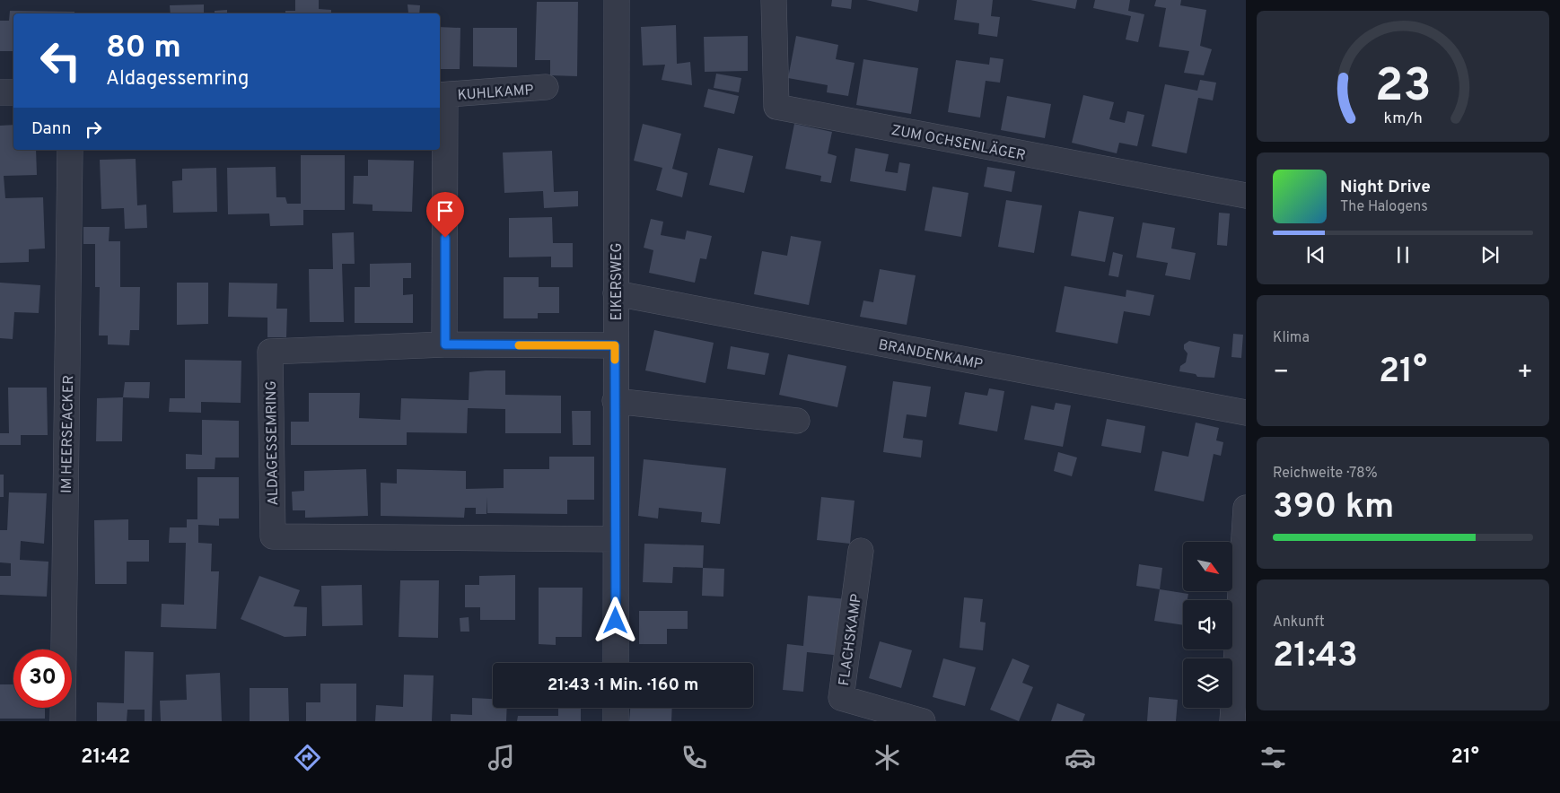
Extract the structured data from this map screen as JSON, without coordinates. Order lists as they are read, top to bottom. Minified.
{"streets":{"street":["KUHLKAMP","ZUM OCHSENLÄGER","EIKERSWEG","BRANDENKAMP","IM HEERSEACKER","ALDAGESSEMRING","FLACHSKAMP"]},"crossings":[["KUHLKAMP","ALDAGESSEMRING"],["EIKERSWEG","BRANDENKAMP"],["EIKERSWEG","ALDAGESSEMRING"]],"north":"bottom right","page":{"turn":["80 m","Aldagessemring"],"then":"Dann","song":["Night Drive","The Halogens"],"tile":["Klima",["Reichweite · 78%","390 km"],["Ankunft","21:43"]],"heat":["−","21°","+"],"limit":"30","trip":"21:43 · 1 Min. · 160 m","tabs":["21:42","21°"],"gauge":["23","km/h"]}}
